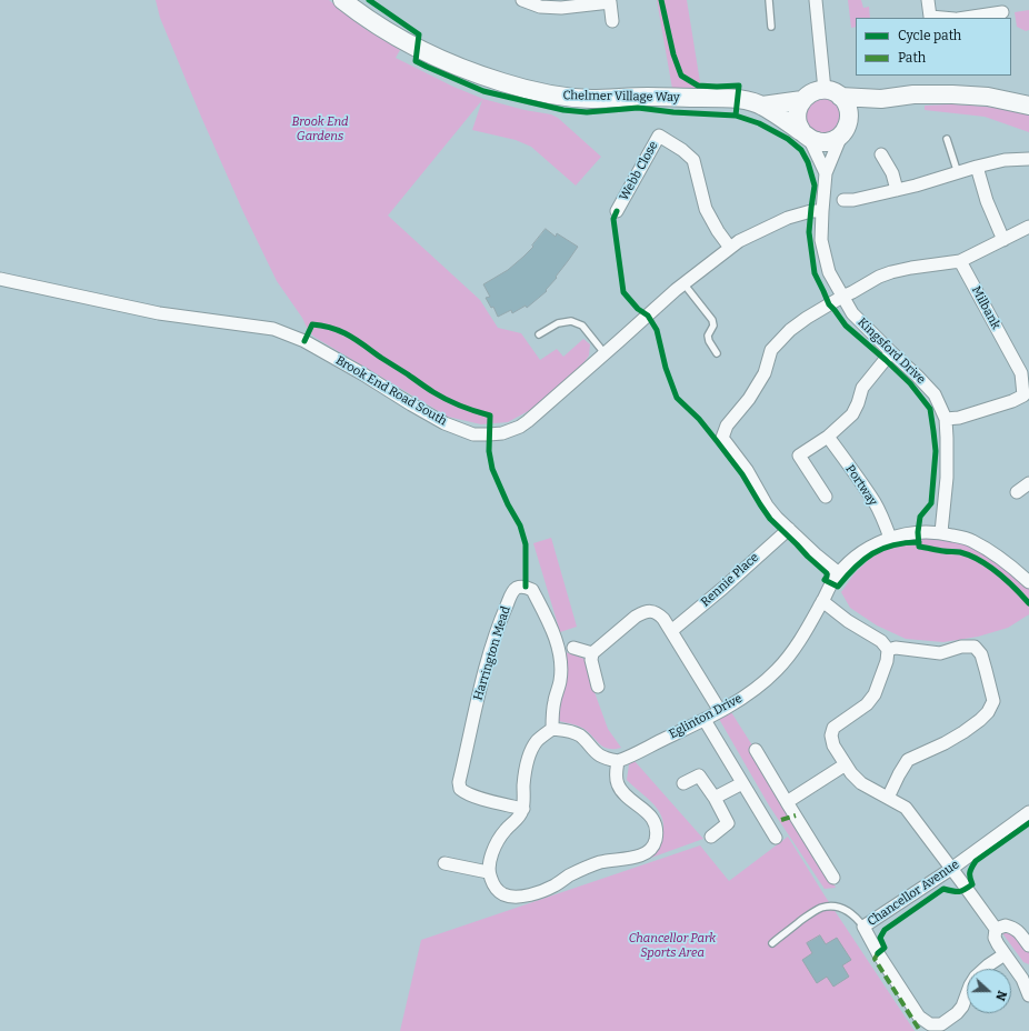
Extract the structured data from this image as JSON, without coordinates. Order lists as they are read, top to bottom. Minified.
{"streets":{"street":["Chelmer Village Way","Webb Close","Milbank","Kingsford Drive","Brook End Road South","Portway","Rennie Place","Harrington Mead","Eglinton Drive","Chancellor Avenue"]},"crossings":[["Chelmer Village Way","Kingsford Drive"],["Webb Close","Brook End Road South"],["Milbank","Kingsford Drive"],["Kingsford Drive","Brook End Road South"],["Kingsford Drive","Eglinton Drive"],["Portway","Eglinton Drive"]],"parks":["Brook End Gardens","Chancellor Park Sports Area"],"legend":["Cycle path","Path"],"north":"right"}
